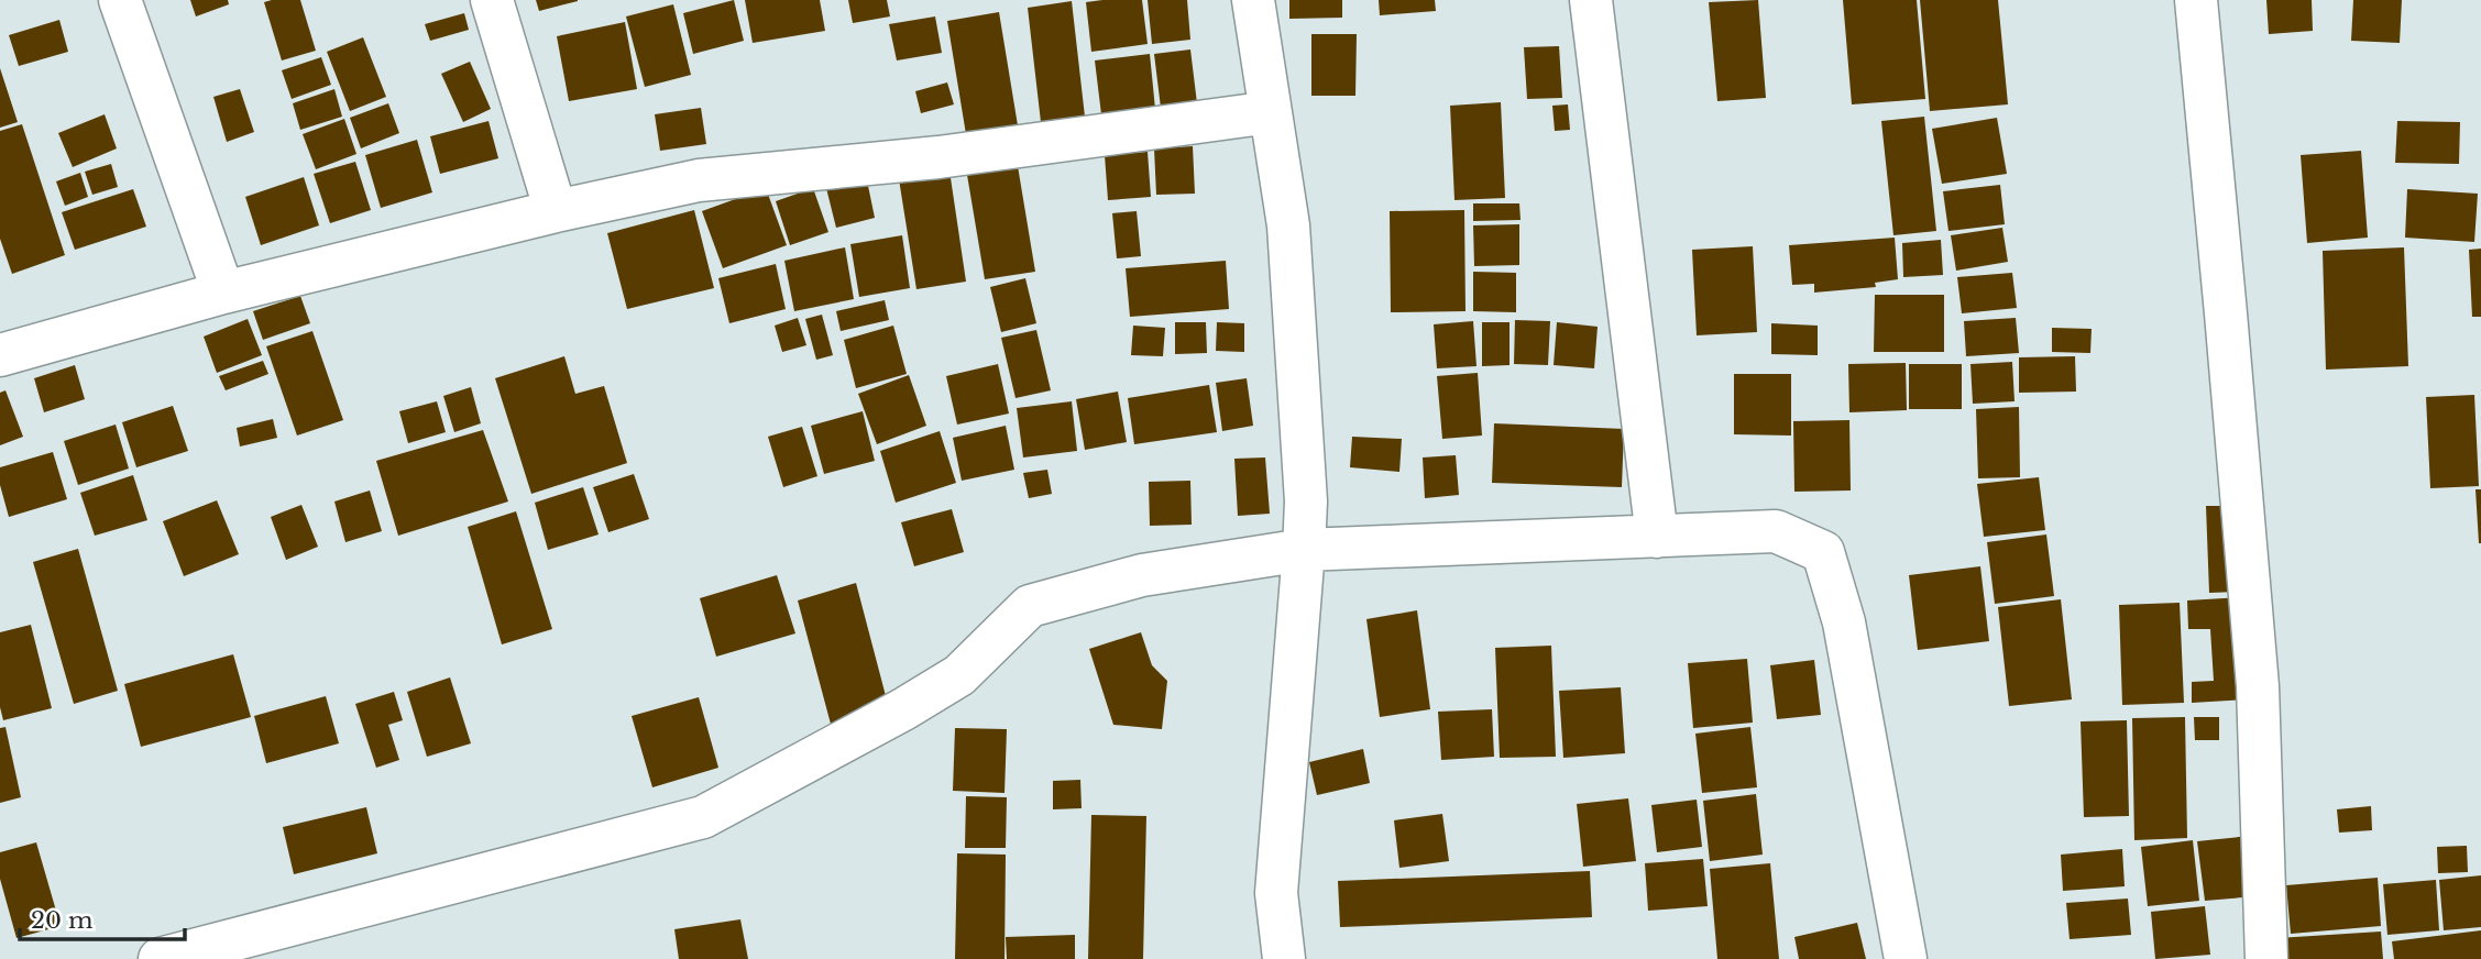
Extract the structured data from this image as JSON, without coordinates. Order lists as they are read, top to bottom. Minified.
{"scale_bar":"20 m"}
